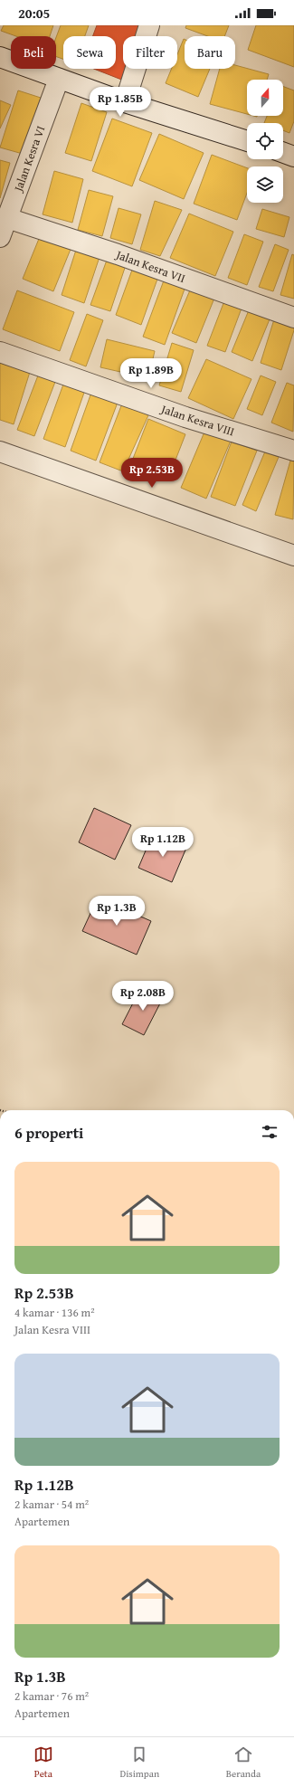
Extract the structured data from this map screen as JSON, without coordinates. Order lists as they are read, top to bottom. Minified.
{"streets":{"street":["Jalan Kesra VI","Jalan Kesra VII","Jalan Kesra VIII"]},"crossings":[["Jalan Kesra VI","Jalan Kesra VII"]],"north":"top","page":{"status":"20:05","chip":["Beli","Sewa","Filter","Baru"],"price":["Rp 1.85B","Rp 1.89B","Rp 2.53B","Rp 1.12B","Rp 1.3B","Rp 2.08B"],"heading":"6 properti","list":[{"name":"Rp 2.53B","note":"4 kamar · 136 m² · Jalan Kesra VIII"},{"name":"Rp 1.12B","note":"2 kamar · 54 m² · Apartemen"},{"name":"Rp 1.3B","note":"2 kamar · 76 m² · Apartemen"}],"tabs":["Peta","Disimpan","Beranda"]}}
